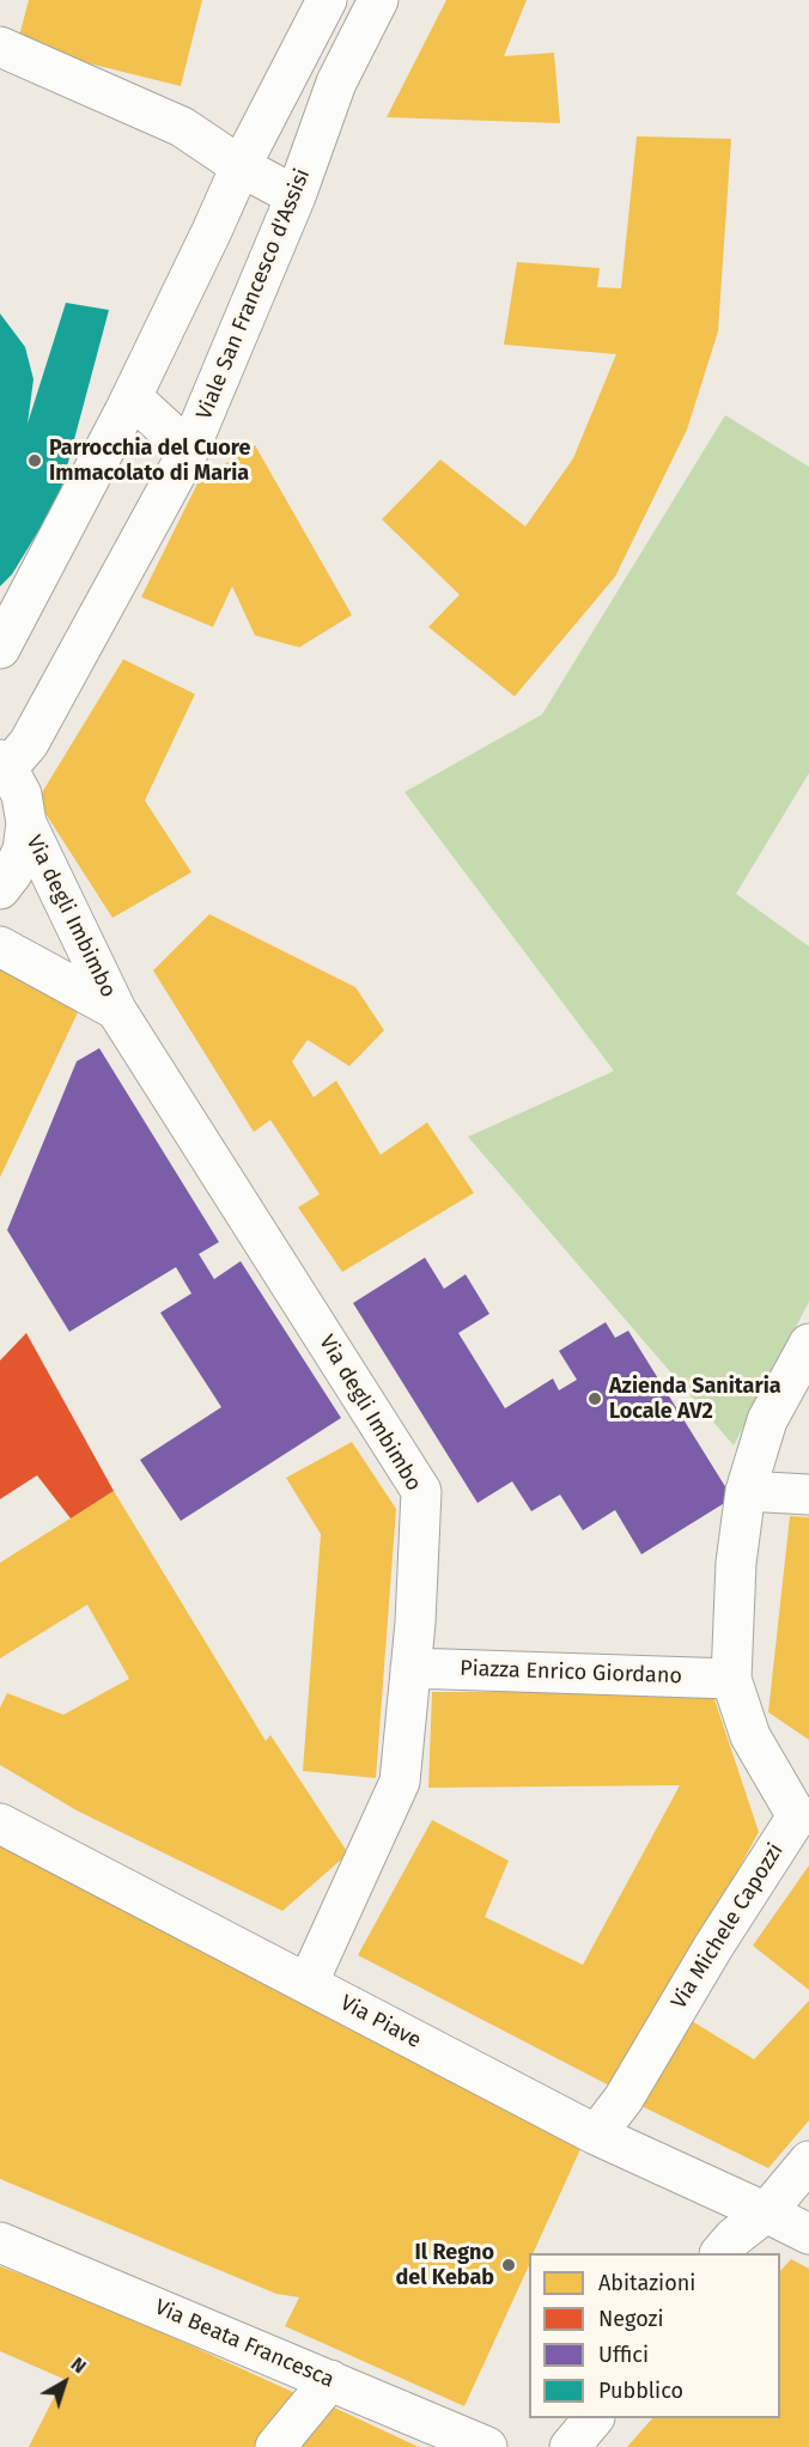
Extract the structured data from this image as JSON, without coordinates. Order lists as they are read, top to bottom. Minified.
{"streets":{"street":["Viale San Francesco d'Assisi","Via degli Imbimbo","Piazza Enrico Giordano","Via Michele Capozzi","Via Piave","Via Beata Francesca"]},"crossings":[["Via degli Imbimbo","Piazza Enrico Giordano"],["Via degli Imbimbo","Via Piave"],["Piazza Enrico Giordano","Via Michele Capozzi"],["Via Michele Capozzi","Via Piave"]],"places":["Parrocchia del Cuore Immacolato di Maria","Azienda Sanitaria Locale AV2","Il Regno del Kebab"],"legend":["Abitazioni","Negozi","Uffici","Pubblico"],"north":"top right"}
